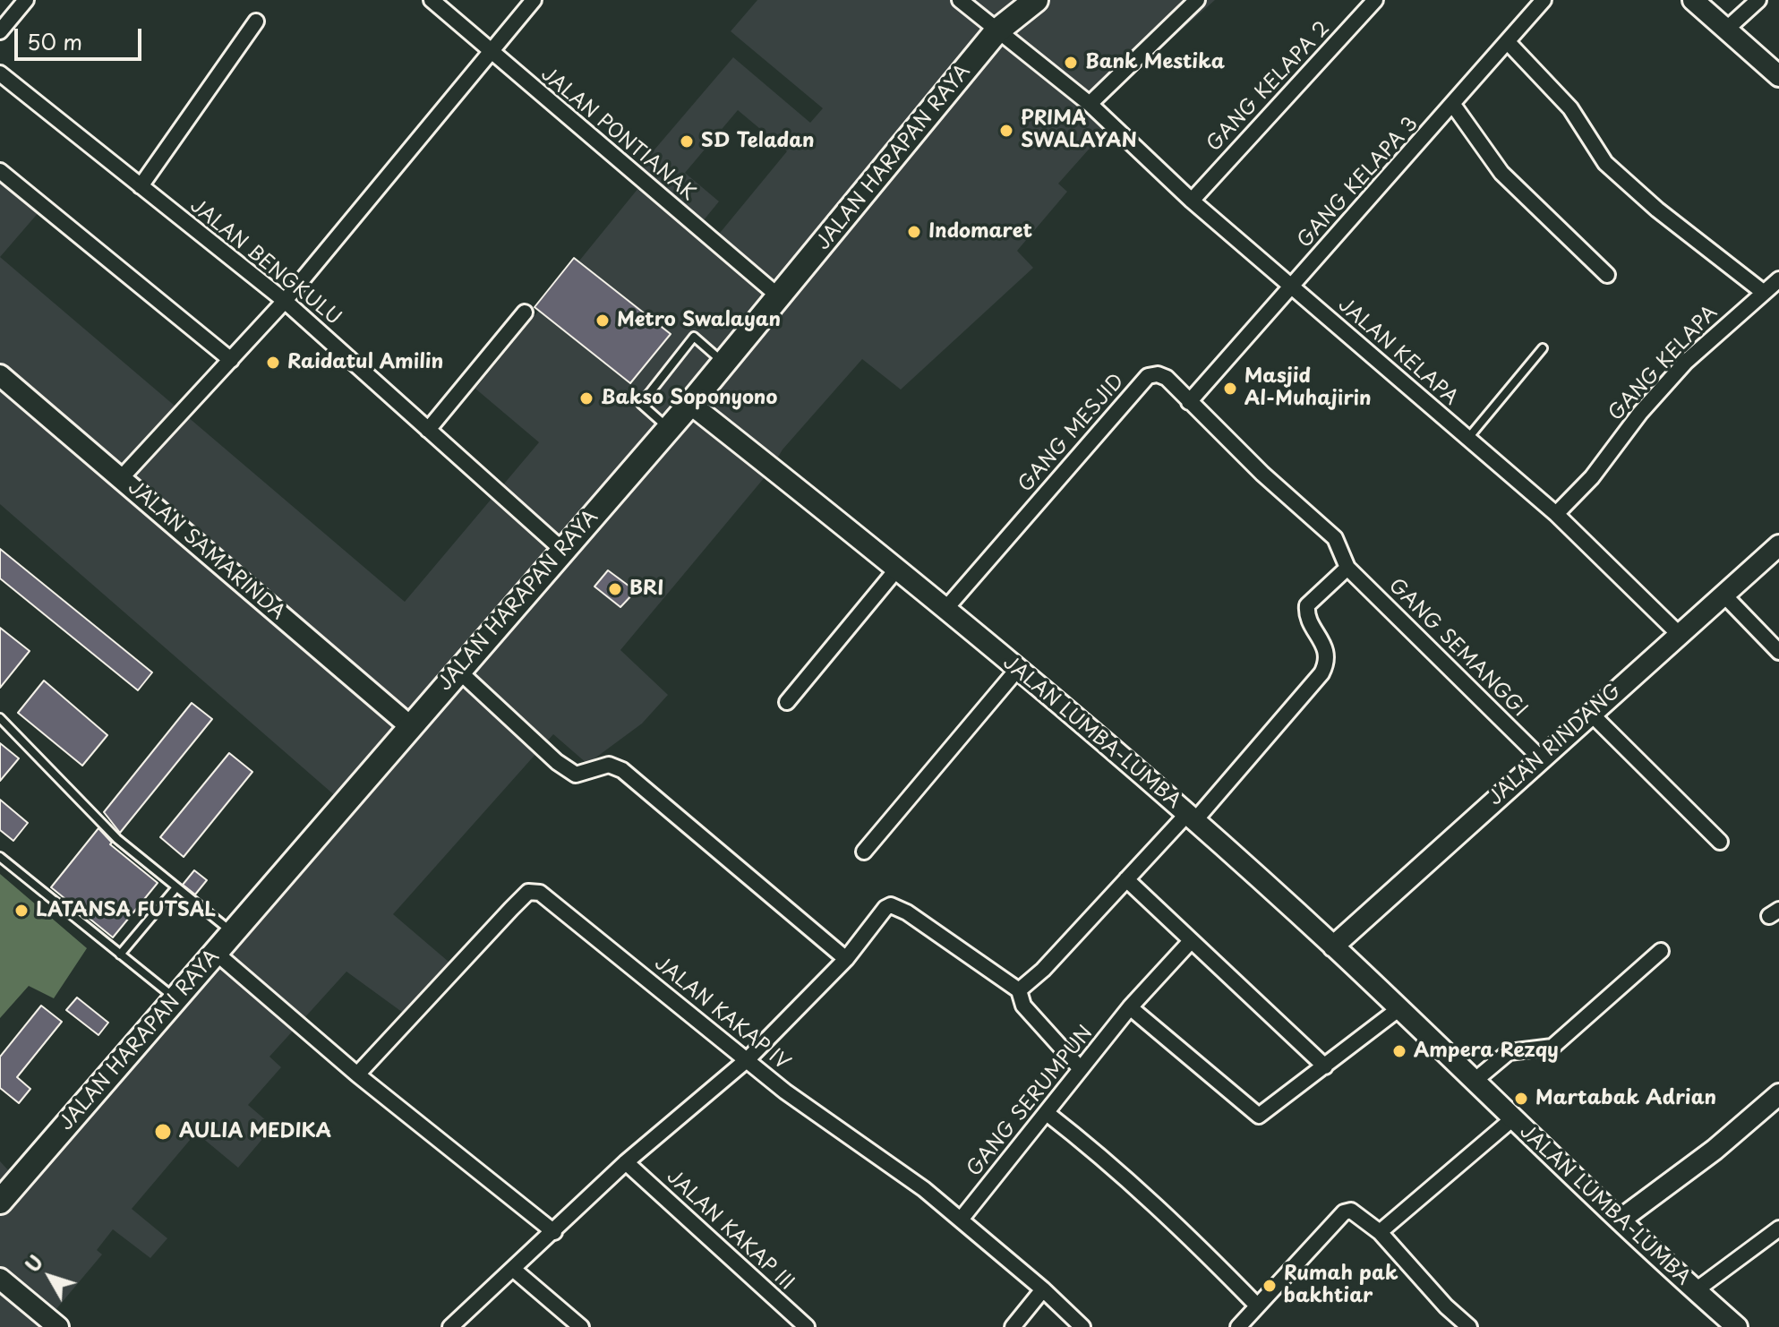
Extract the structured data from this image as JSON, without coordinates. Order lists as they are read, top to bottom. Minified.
{"streets":{"main road":["JALAN HARAPAN RAYA"],"street":["GANG KELAPA 2","JALAN PONTIANAK","GANG KELAPA 3","JALAN BENGKULU","JALAN KELAPA","GANG KELAPA","GANG MESJID","JALAN SAMARINDA","GANG SEMANGGI","JALAN LUMBA-LUMBA","JALAN RINDANG","JALAN KAKAP IV","GANG SERUMPUN","JALAN KAKAP III"]},"crossings":[["GANG KELAPA 2","JALAN KELAPA"],["JALAN PONTIANAK","JALAN HARAPAN RAYA"],["JALAN HARAPAN RAYA","JALAN BENGKULU"],["JALAN HARAPAN RAYA","JALAN KELAPA"],["JALAN HARAPAN RAYA","JALAN SAMARINDA"],["JALAN HARAPAN RAYA","JALAN LUMBA-LUMBA"],["GANG KELAPA 3","JALAN KELAPA"],["JALAN KELAPA","GANG KELAPA"],["JALAN KELAPA","JALAN RINDANG"],["GANG MESJID","GANG SEMANGGI"],["GANG MESJID","JALAN LUMBA-LUMBA"],["GANG SEMANGGI","JALAN RINDANG"],["JALAN LUMBA-LUMBA","JALAN RINDANG"],["JALAN KAKAP IV","GANG SERUMPUN"]],"places":["Bank Mestika","PRIMA SWALAYAN","SD Teladan","Indomaret","Metro Swalayan","Raidatul Amilin","Masjid Al-Muhajirin","Bakso Soponyono","BRI","LATANSA FUTSAL","Ampera Rezqy","Martabak Adrian","AULIA MEDIKA","Rumah pak bakhtiar"],"scale_bar":"50 m","north":"top left"}
